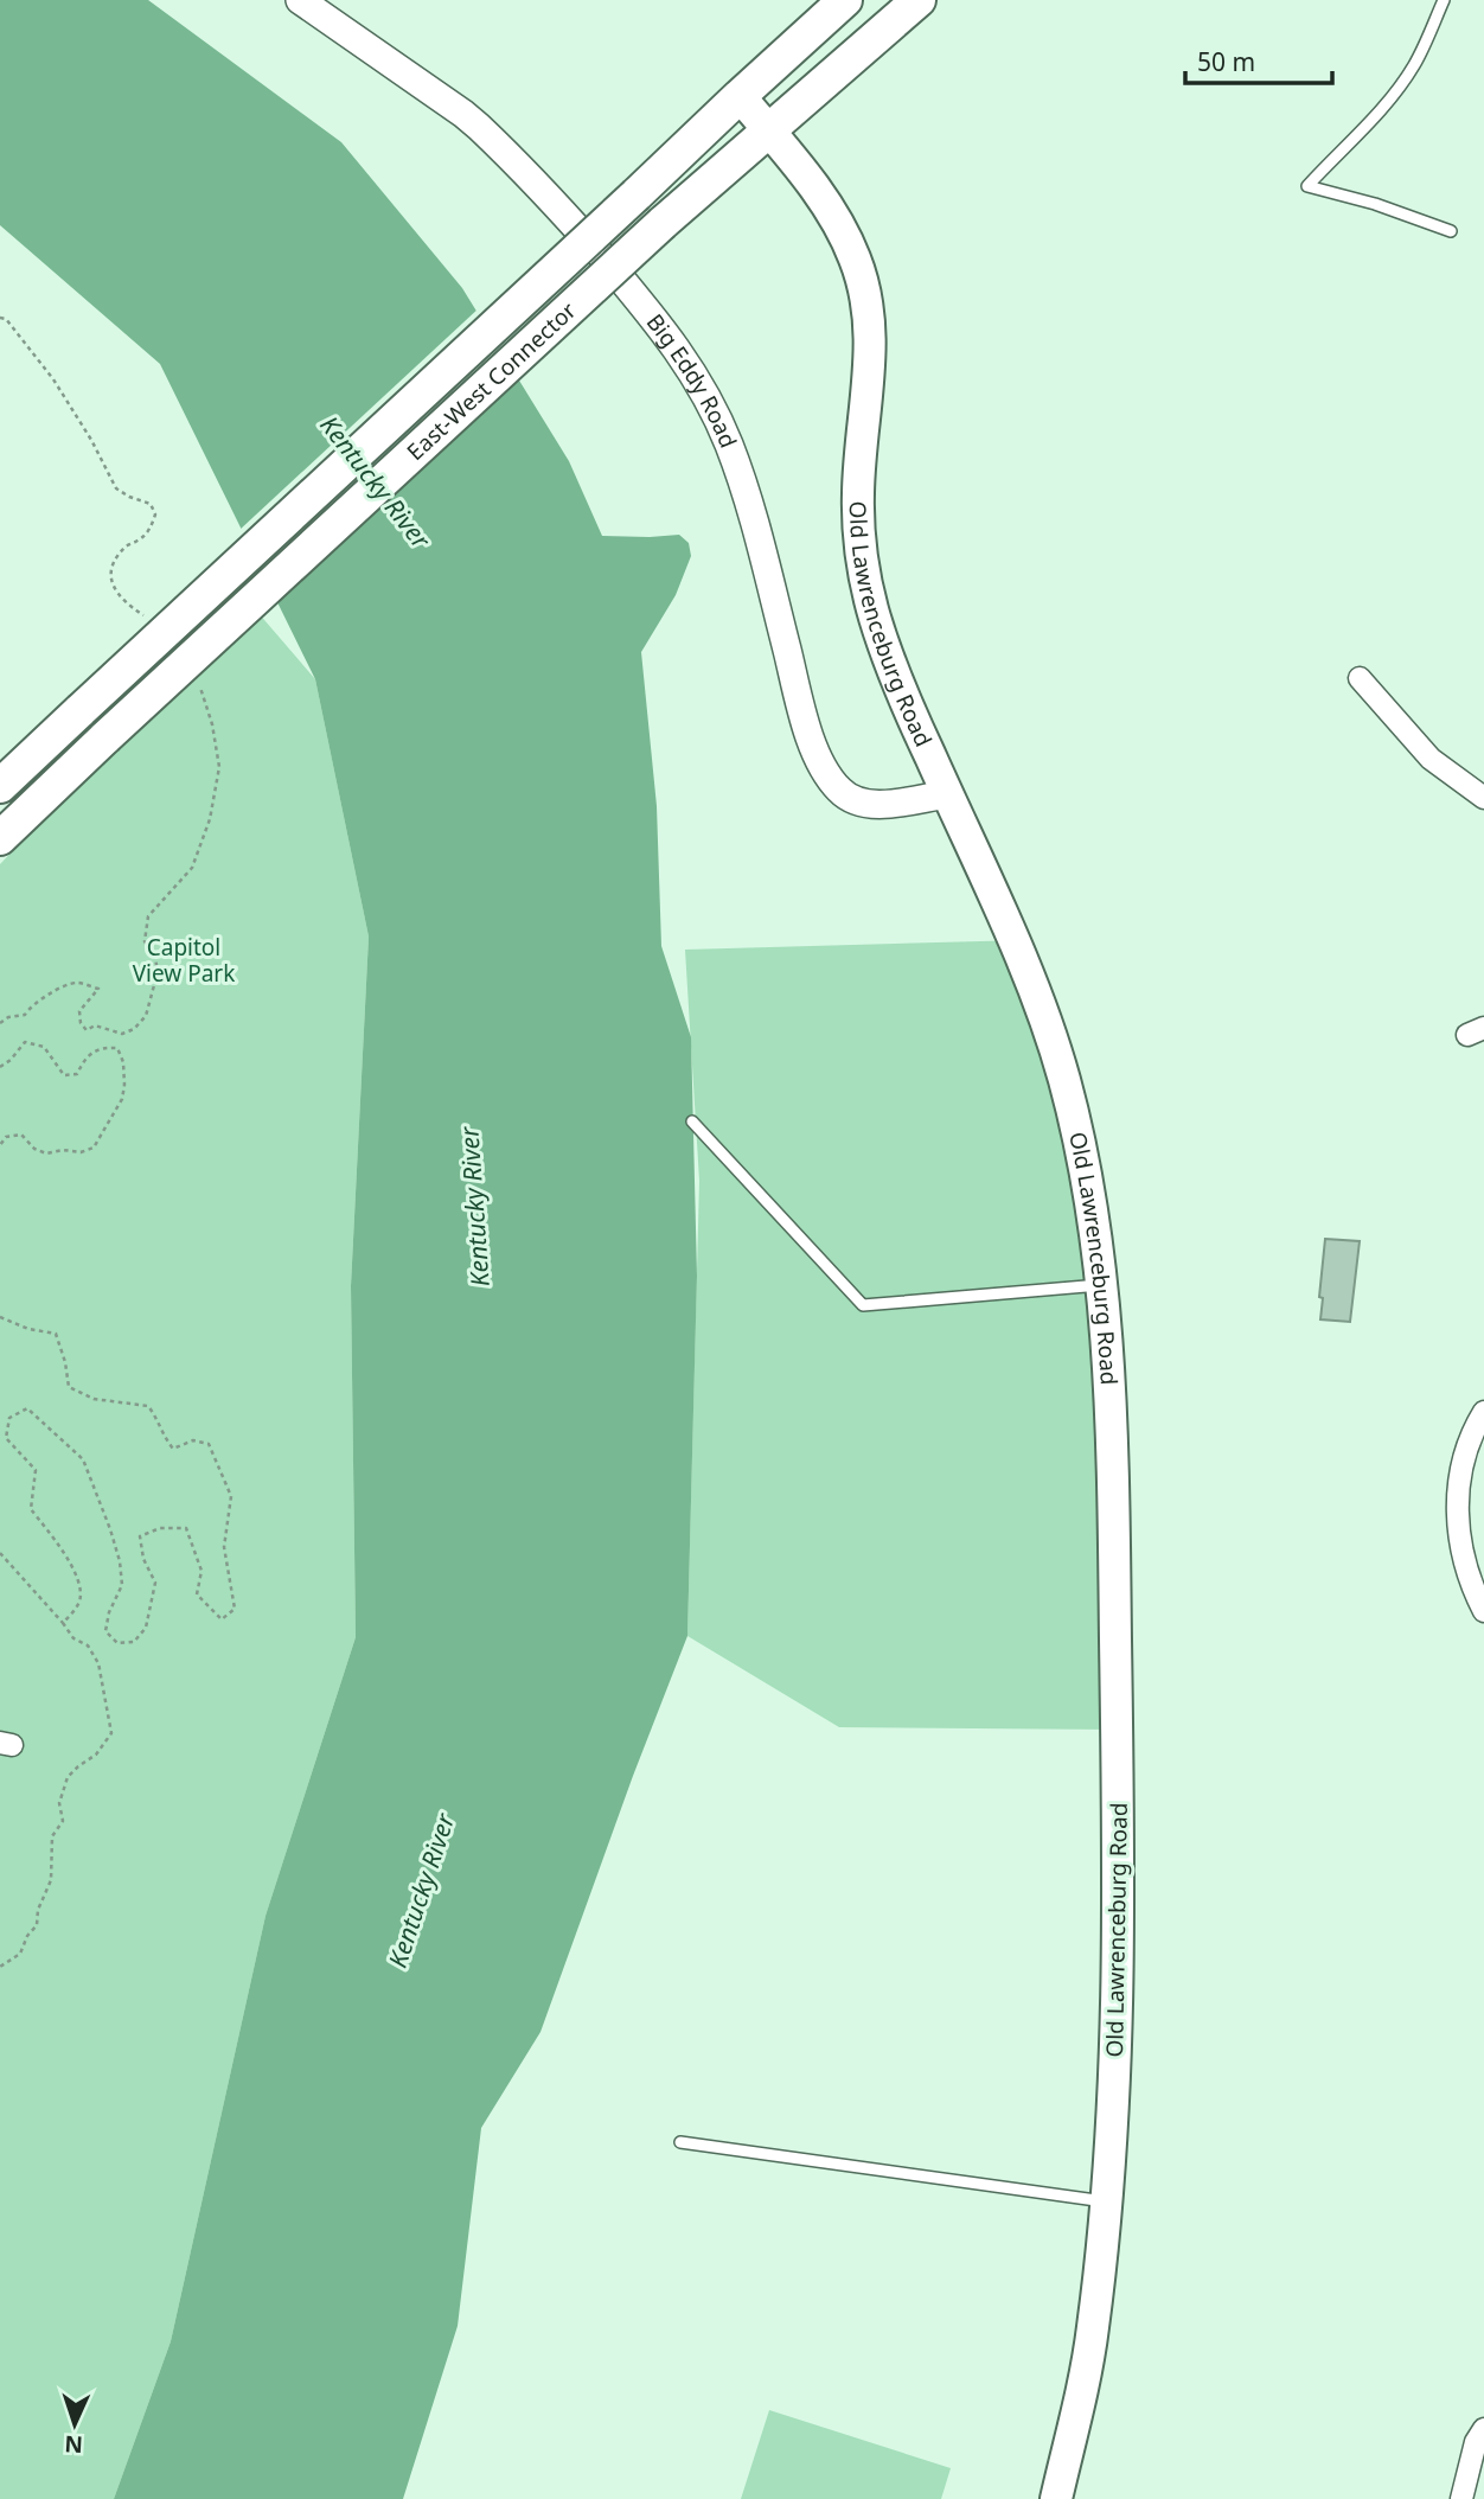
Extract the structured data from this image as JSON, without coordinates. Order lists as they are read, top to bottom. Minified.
{"streets":{"main road":["East-West Connector","Old Lawrenceburg Road"],"street":["Big Eddy Road"]},"crossings":[["East-West Connector","Old Lawrenceburg Road"],["Big Eddy Road","Old Lawrenceburg Road"]],"water":["Kentucky River"],"parks":["Capitol View Park"],"scale_bar":"50 m","north":"bottom"}
